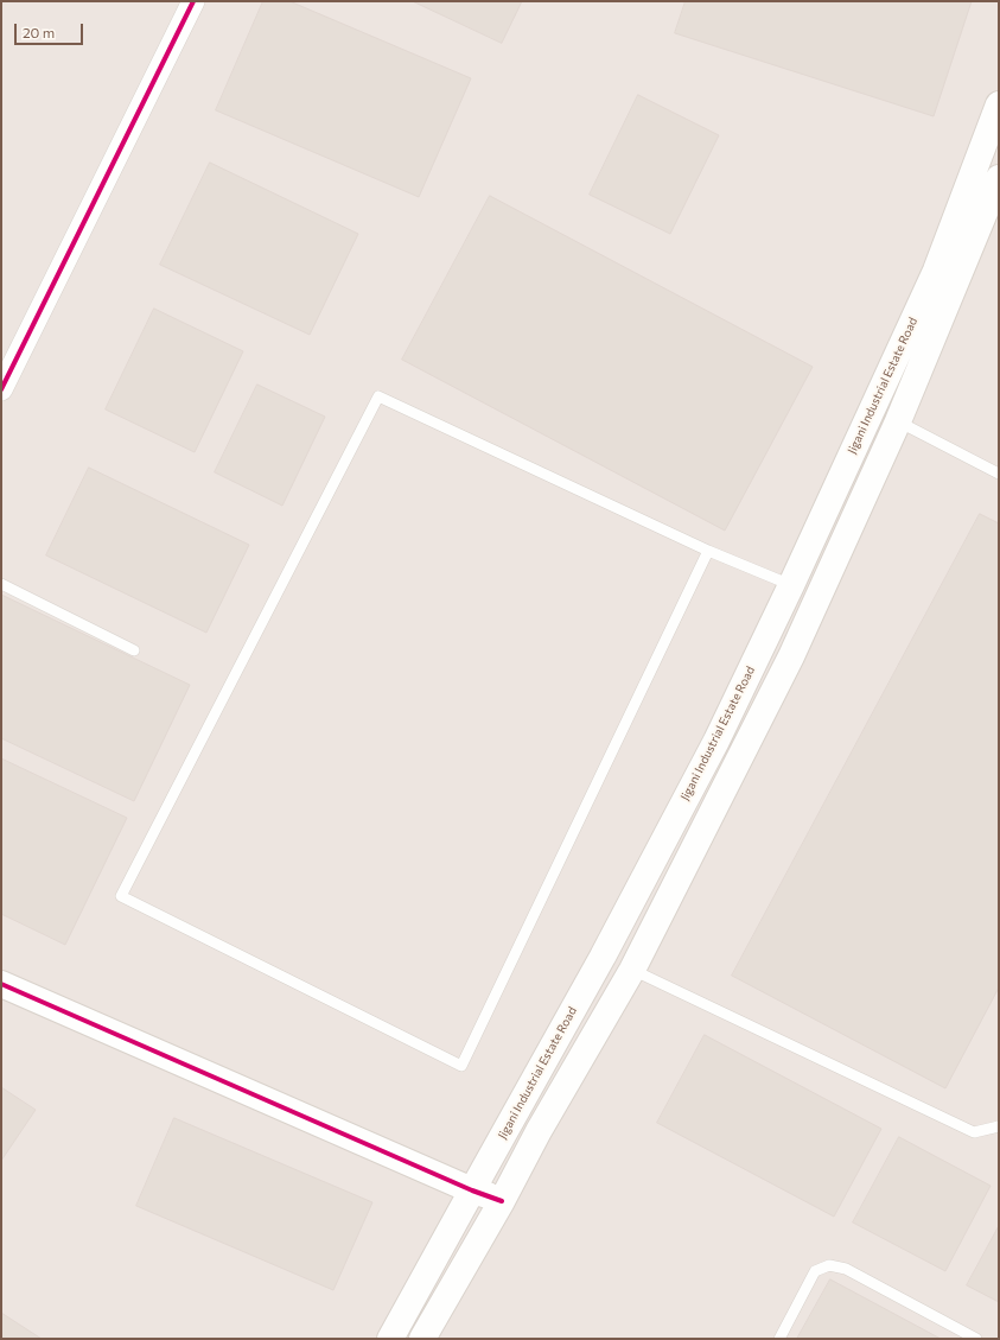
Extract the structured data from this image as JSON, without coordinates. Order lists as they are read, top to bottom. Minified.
{"streets":{"main road":["Jigani Industrial Estate Road"]},"scale_bar":"20 m"}
